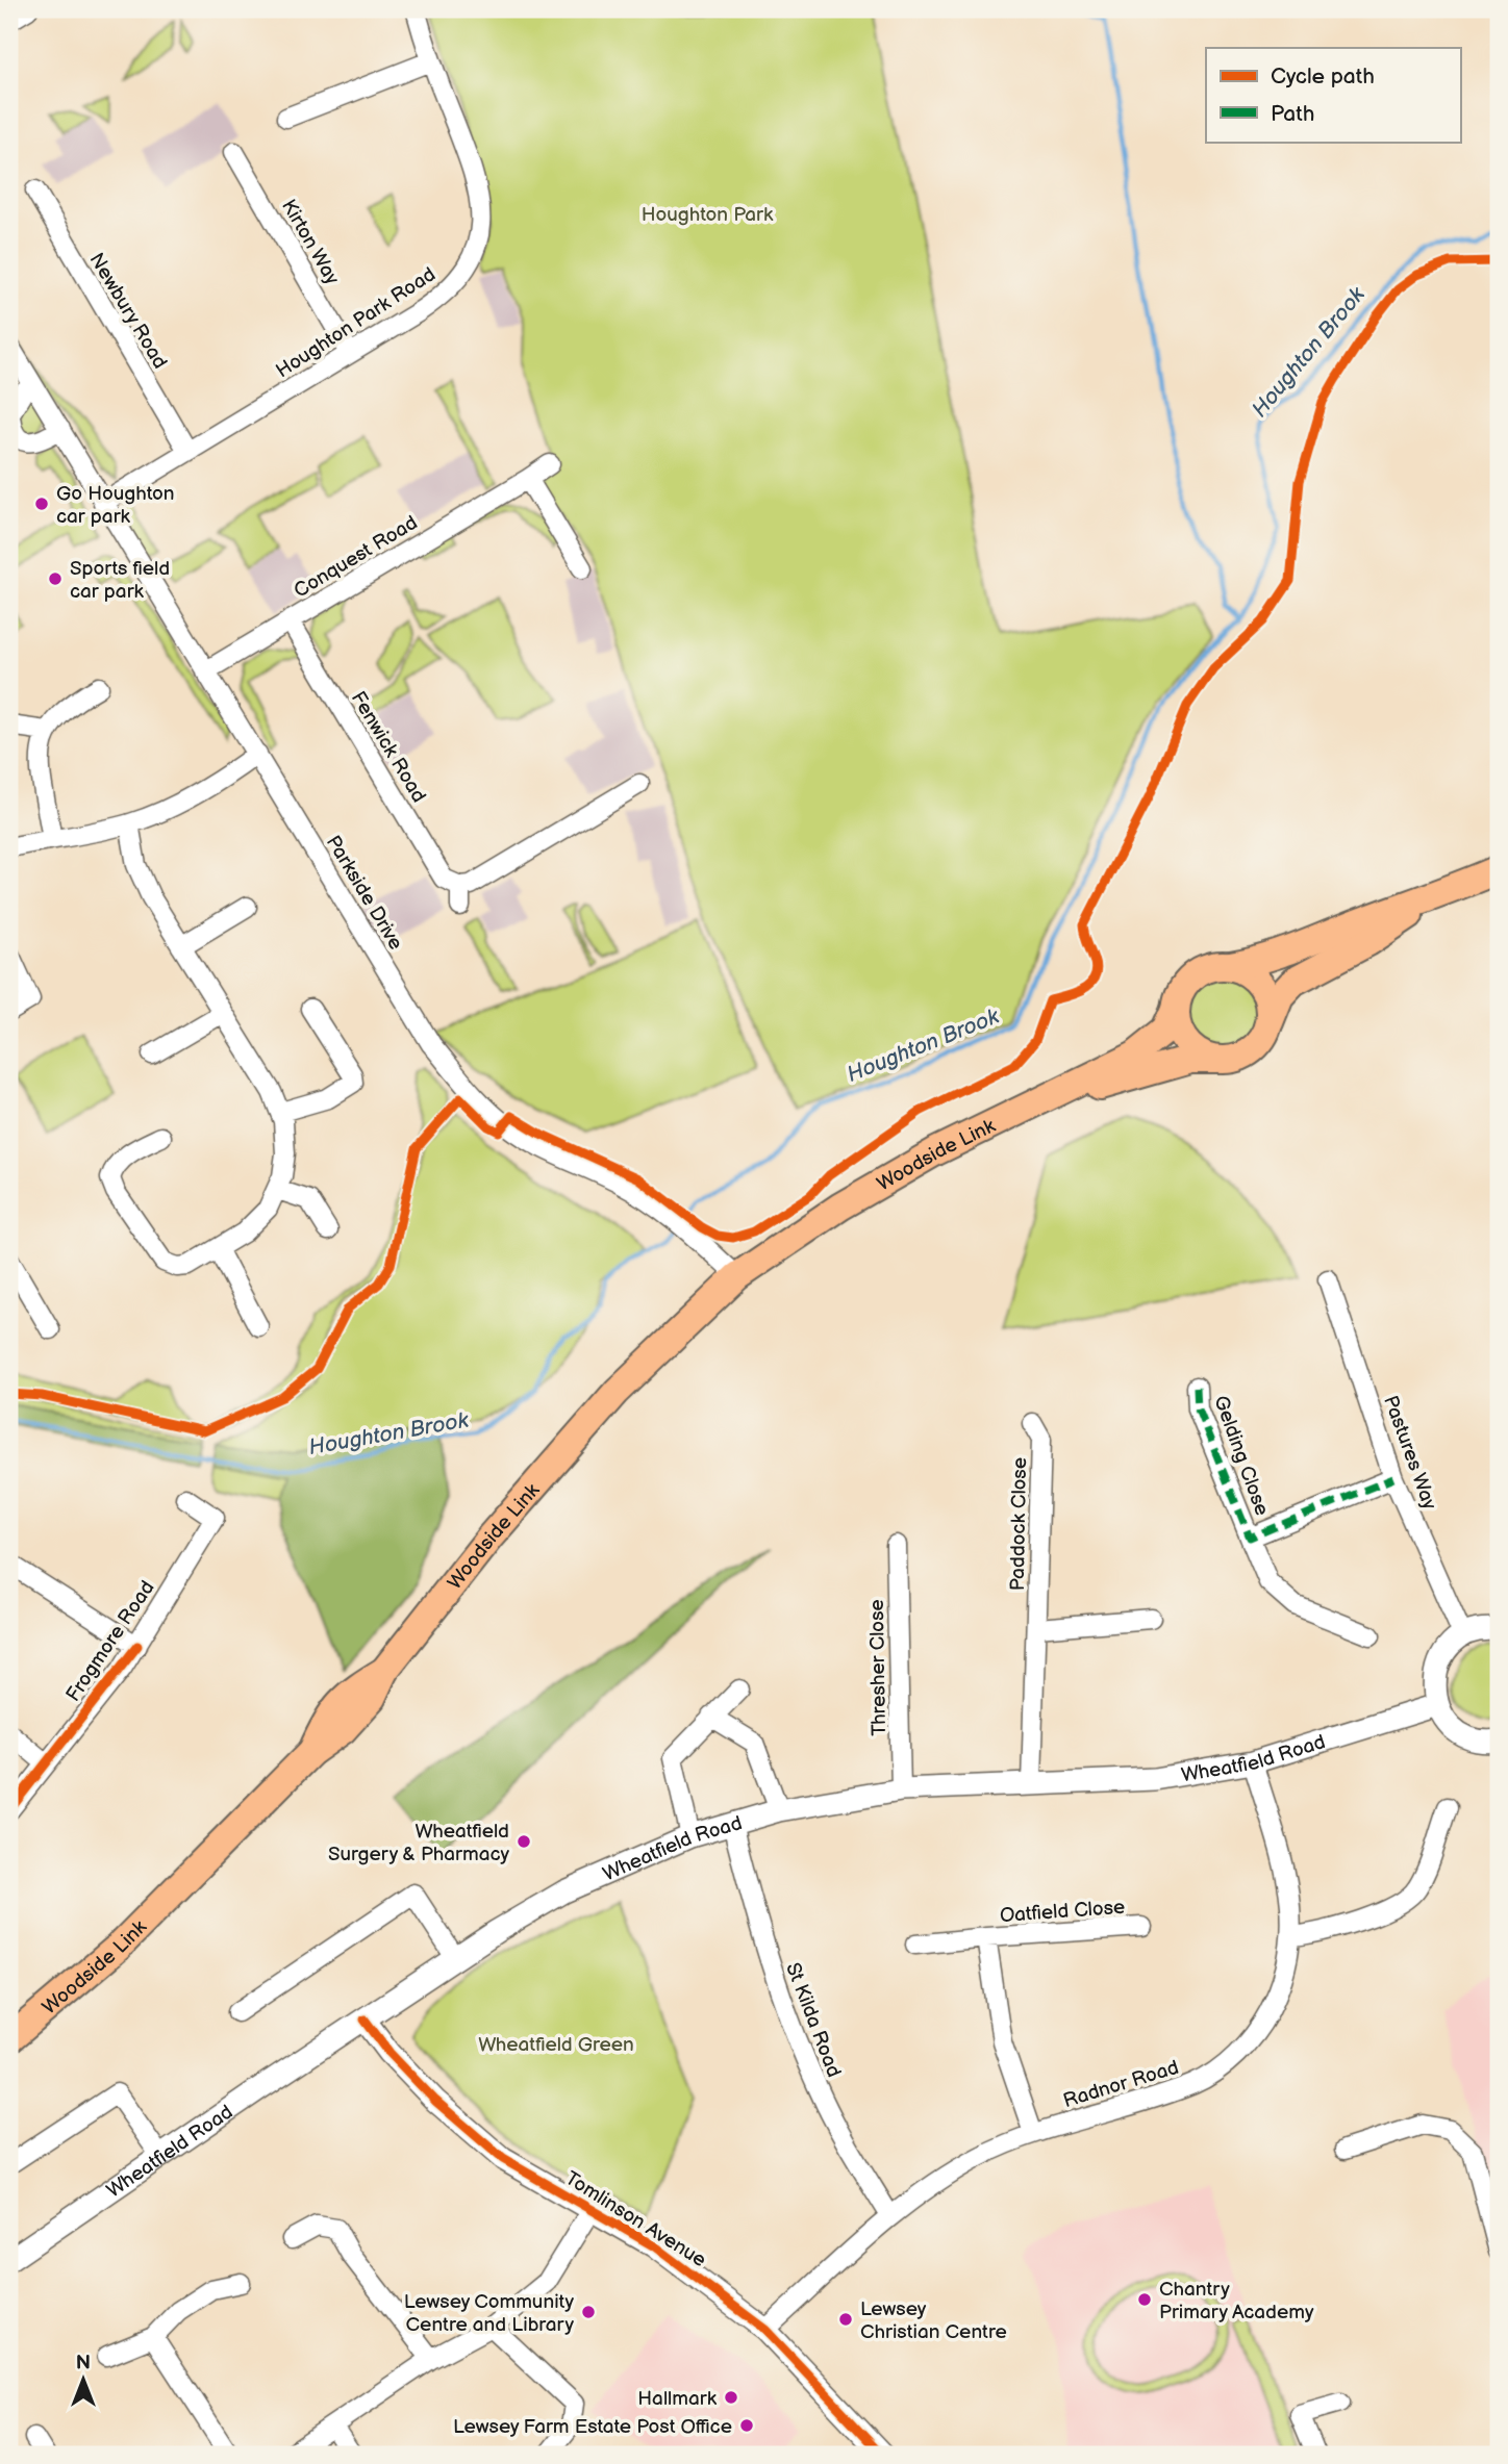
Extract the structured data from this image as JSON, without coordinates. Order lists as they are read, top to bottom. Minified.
{"streets":{"main road":["Woodside Link"],"street":["Kirton Way","Newbury Road","Houghton Park Road","Conquest Road","Fenwick Road","Parkside Drive","Pastures Way","Gelding Close","Paddock Close","Frogmore Road","Thresher Close","Wheatfield Road","Oatfield Close","St Kilda Road","Radnor Road","Tomlinson Avenue"]},"crossings":[["Kirton Way","Houghton Park Road"],["Newbury Road","Houghton Park Road"],["Houghton Park Road","Parkside Drive"],["Conquest Road","Fenwick Road"],["Conquest Road","Parkside Drive"],["Parkside Drive","Woodside Link"],["Pastures Way","Gelding Close"],["Paddock Close","Wheatfield Road"],["Thresher Close","Wheatfield Road"],["Wheatfield Road","St Kilda Road"],["Wheatfield Road","Radnor Road"],["Wheatfield Road","Tomlinson Avenue"],["Oatfield Close","Radnor Road"],["St Kilda Road","Radnor Road"],["Radnor Road","Tomlinson Avenue"]],"water":["Houghton Brook"],"parks":["Houghton Park","Wheatfield Green"],"places":["Go Houghton car park","Sports field car park","Wheatfield Surgery & Pharmacy","Chantry Primary Academy","Lewsey Community Centre and Library","Lewsey Christian Centre","Hallmark","Lewsey Farm Estate Post Office"],"legend":["Cycle path","Path"],"north":"top"}
